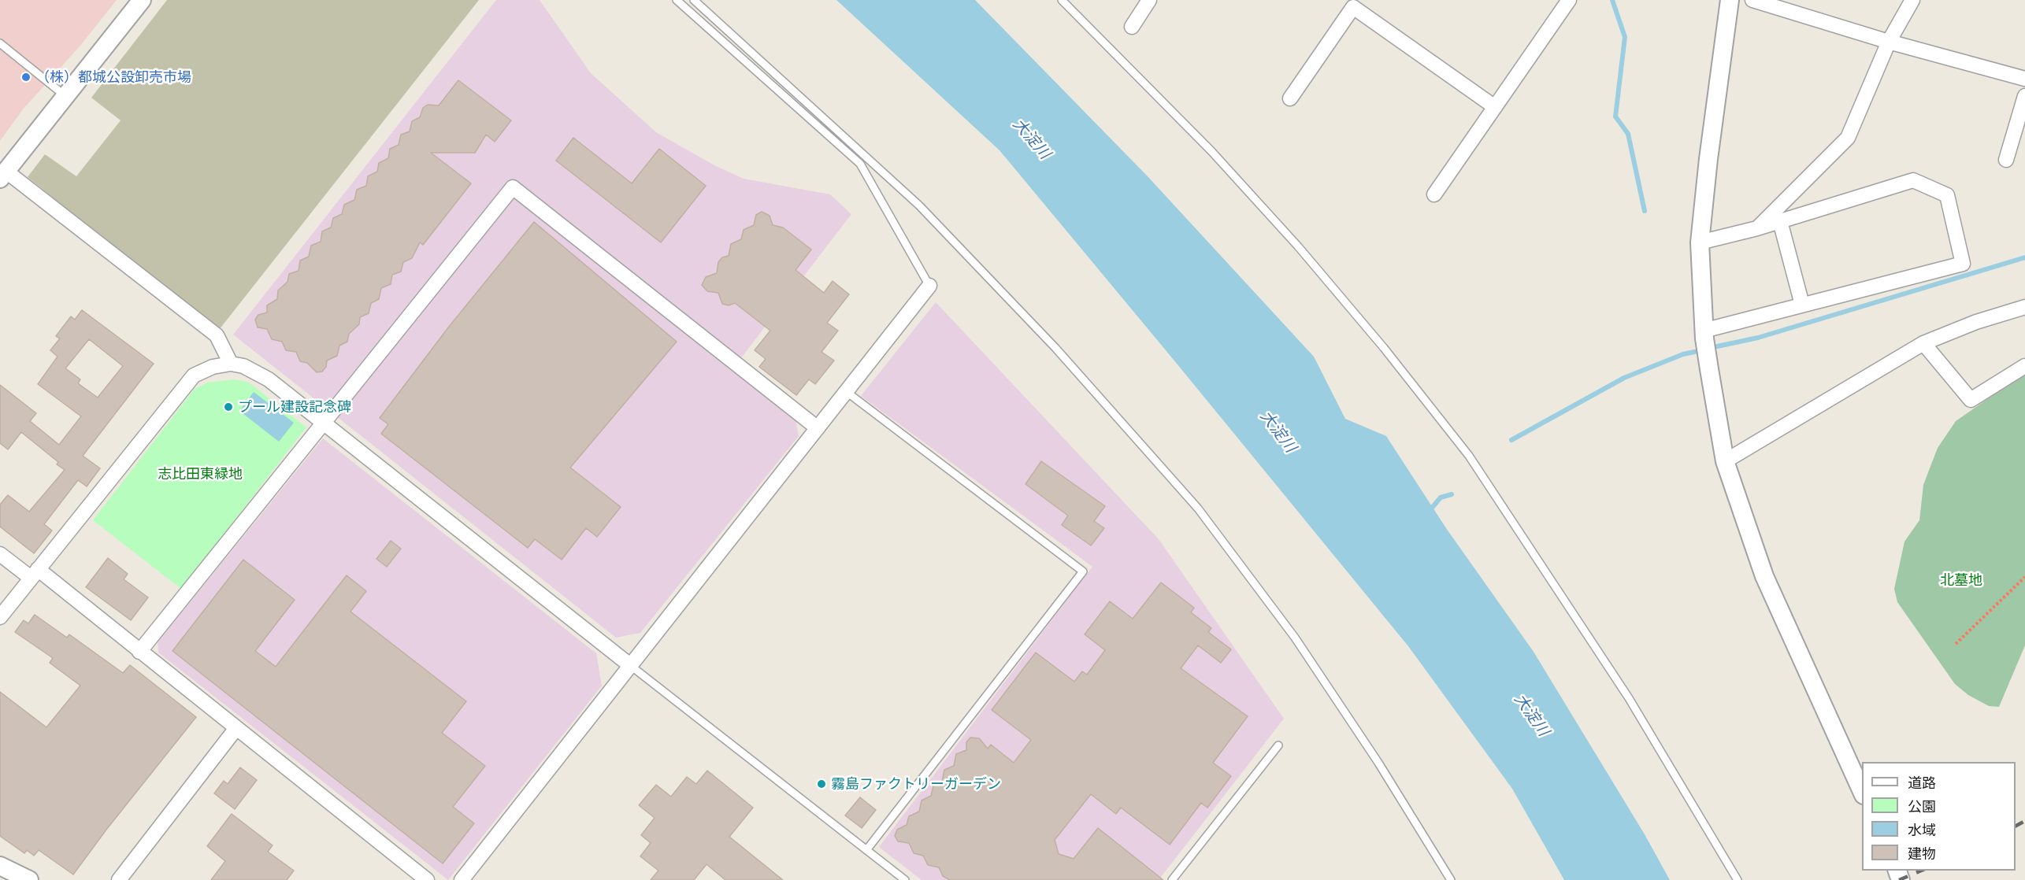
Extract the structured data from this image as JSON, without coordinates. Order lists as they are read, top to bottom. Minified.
{"water":["大淀川"],"parks":["志比田東緑地","北墓地"],"places":["（株）都城公設卸売市場","プール建設記念碑","霧島ファクトリーガーデン"],"legend":["道路","公園","水域","建物"]}
